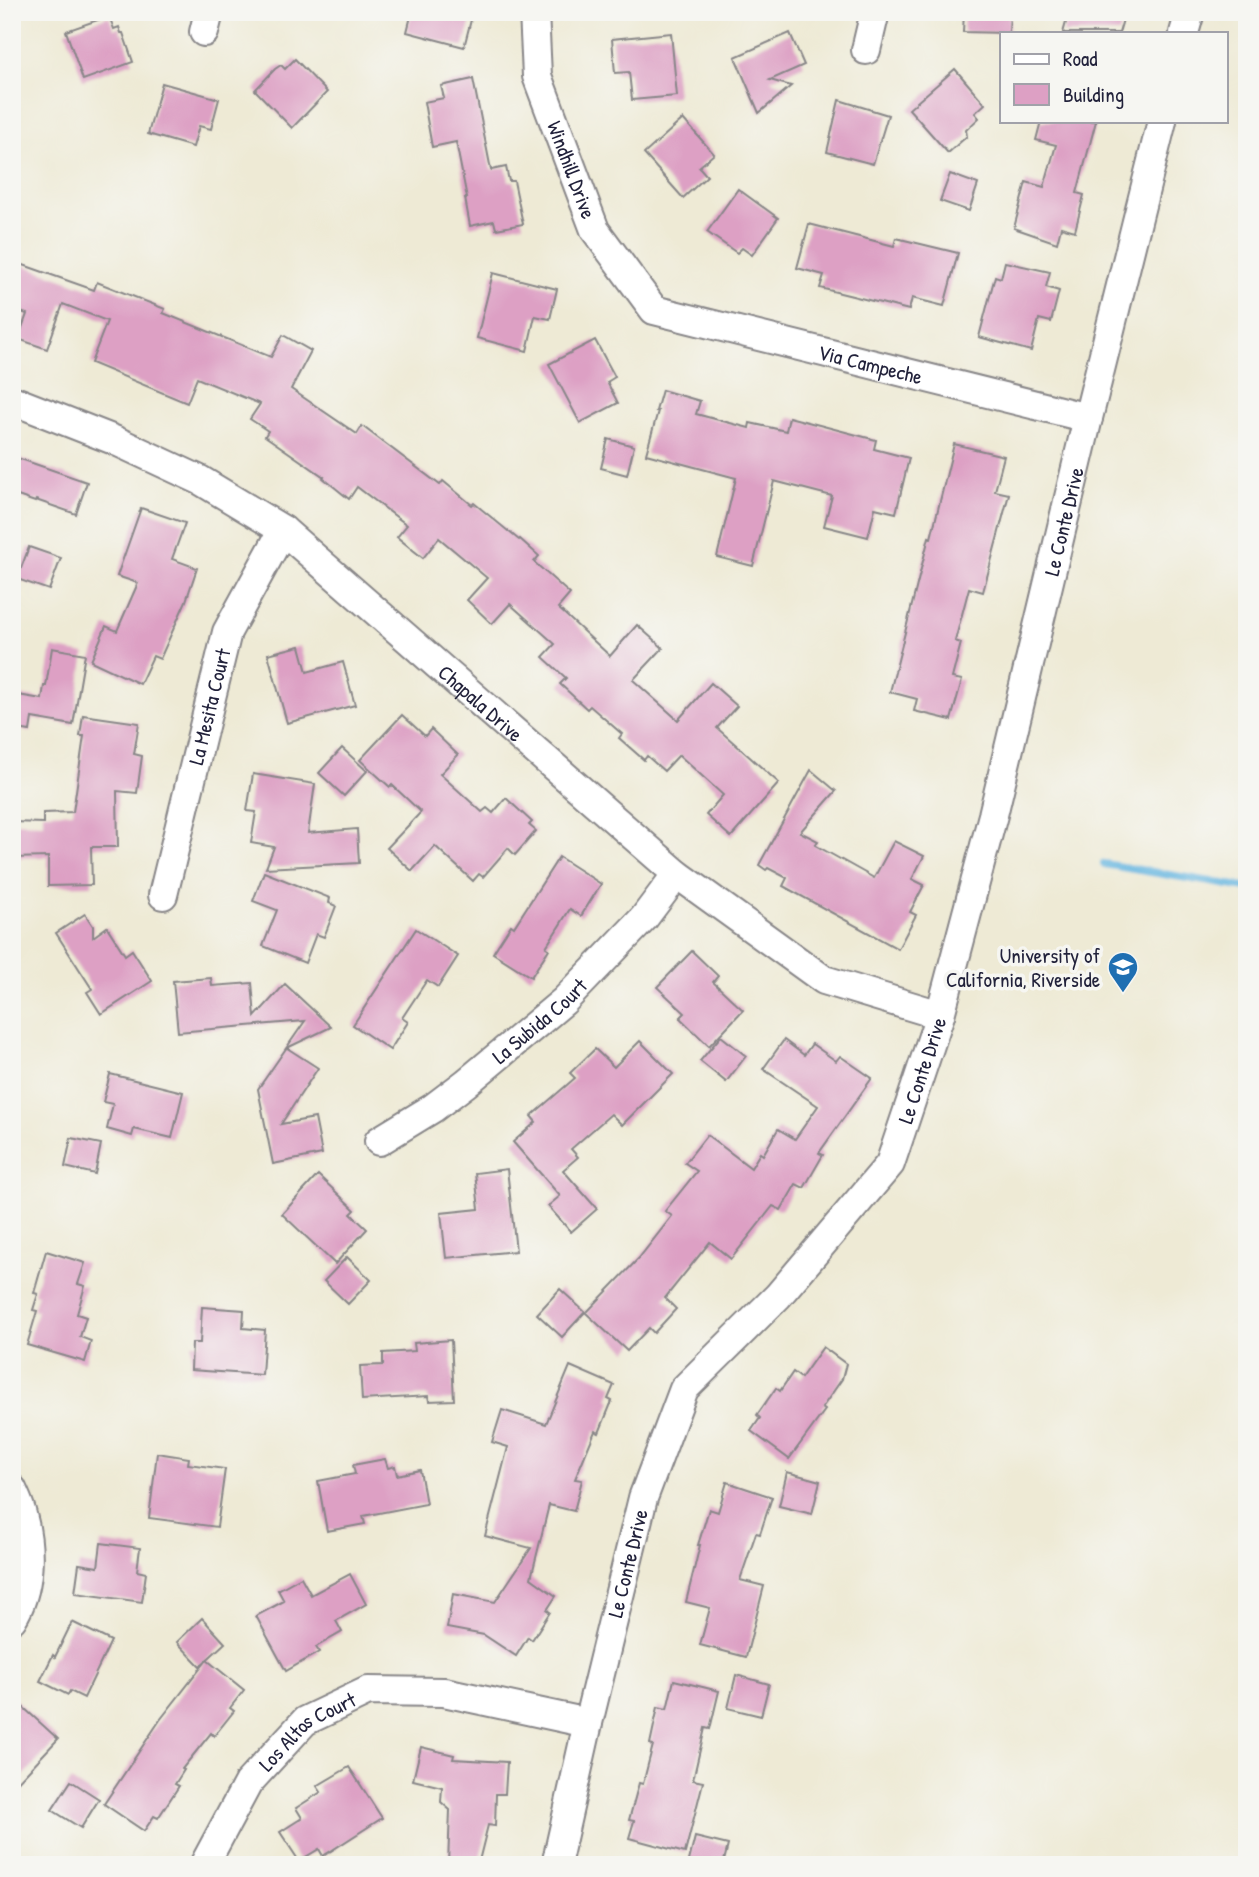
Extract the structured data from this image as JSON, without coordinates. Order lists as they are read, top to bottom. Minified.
{"streets":{"street":["Windhill Drive","Via Campeche","Le Conte Drive","Chapala Drive","La Mesita Court","La Subida Court","Los Altos Court"]},"crossings":[["Windhill Drive","Via Campeche"],["Via Campeche","Le Conte Drive"],["Le Conte Drive","Chapala Drive"],["Le Conte Drive","Los Altos Court"],["Chapala Drive","La Mesita Court"],["Chapala Drive","La Subida Court"]],"places":{"school or university":["University of California, Riverside"]},"legend":["Road","Building"]}
